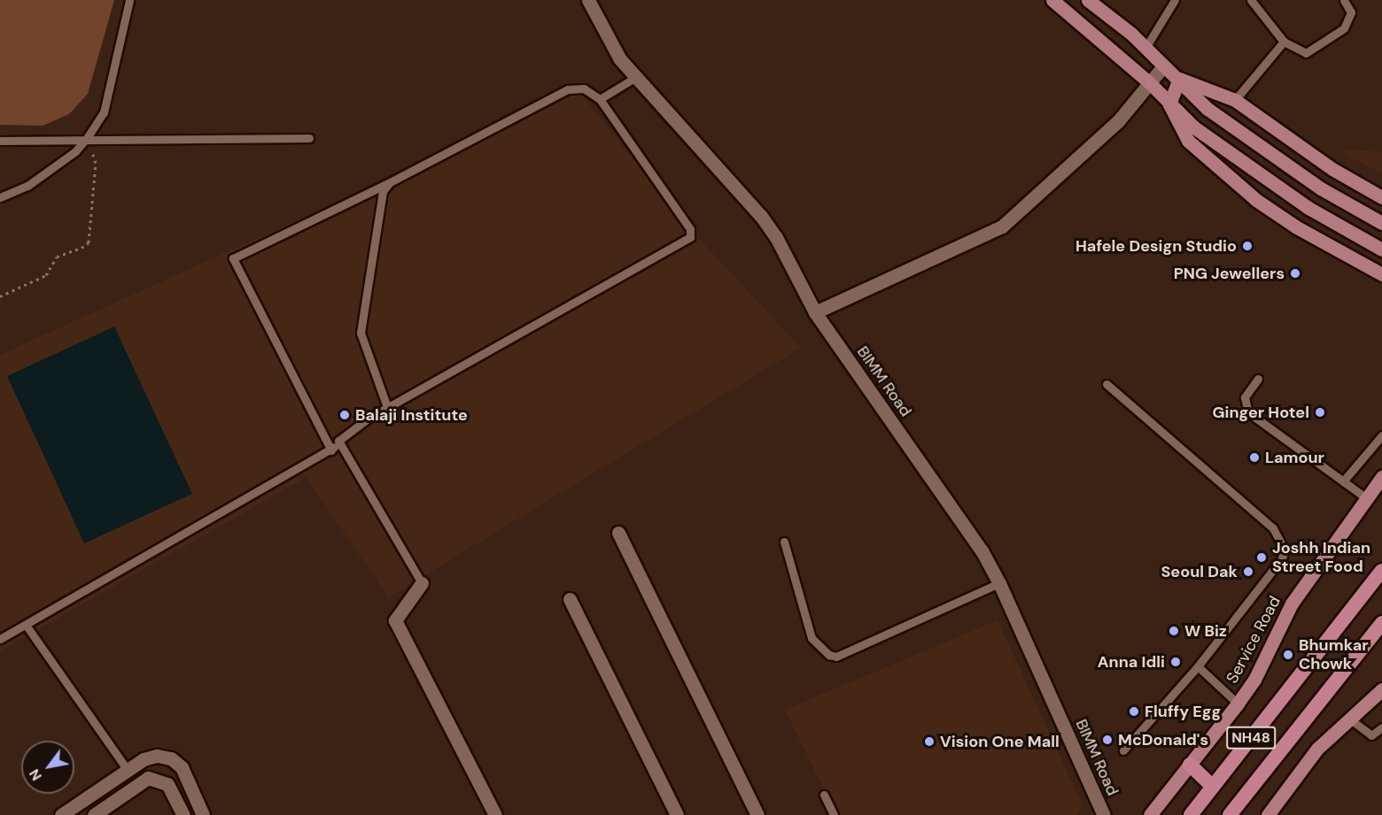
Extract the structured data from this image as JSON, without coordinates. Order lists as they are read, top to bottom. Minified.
{"streets":{"highway":["NH48"],"main road":["Service Road"],"street":["BIMM Road"]},"places":["Hafele Design Studio","PNG Jewellers","Ginger Hotel","Balaji Institute","Lamour","Joshh Indian Street Food","Seoul Dak","W Biz","Bhumkar Chowk","Anna Idli","Fluffy Egg","McDonald's","Vision One Mall"],"north":"bottom left"}
